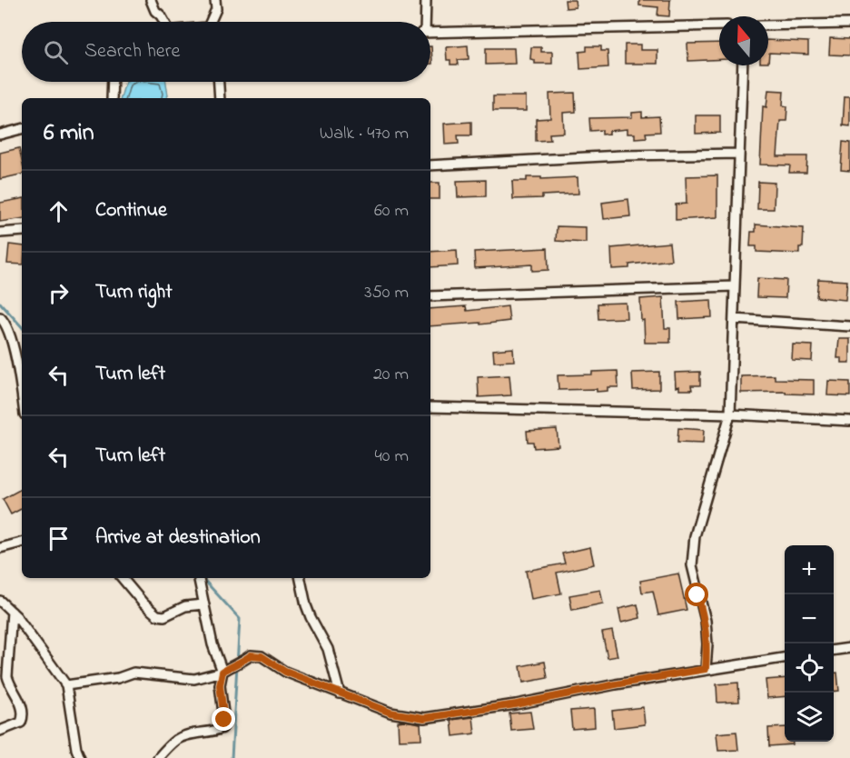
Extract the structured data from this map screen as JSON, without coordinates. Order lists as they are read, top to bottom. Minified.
{"north":"top","page":{"search":"Search here","heading":["6 min","Walk · 470 m"],"list":[["Continue","60 m"],["Turn right","350 m"],["Turn left","20 m"],["Turn left","40 m"],"Arrive at destination"],"map_buttons":["+","−"]}}
